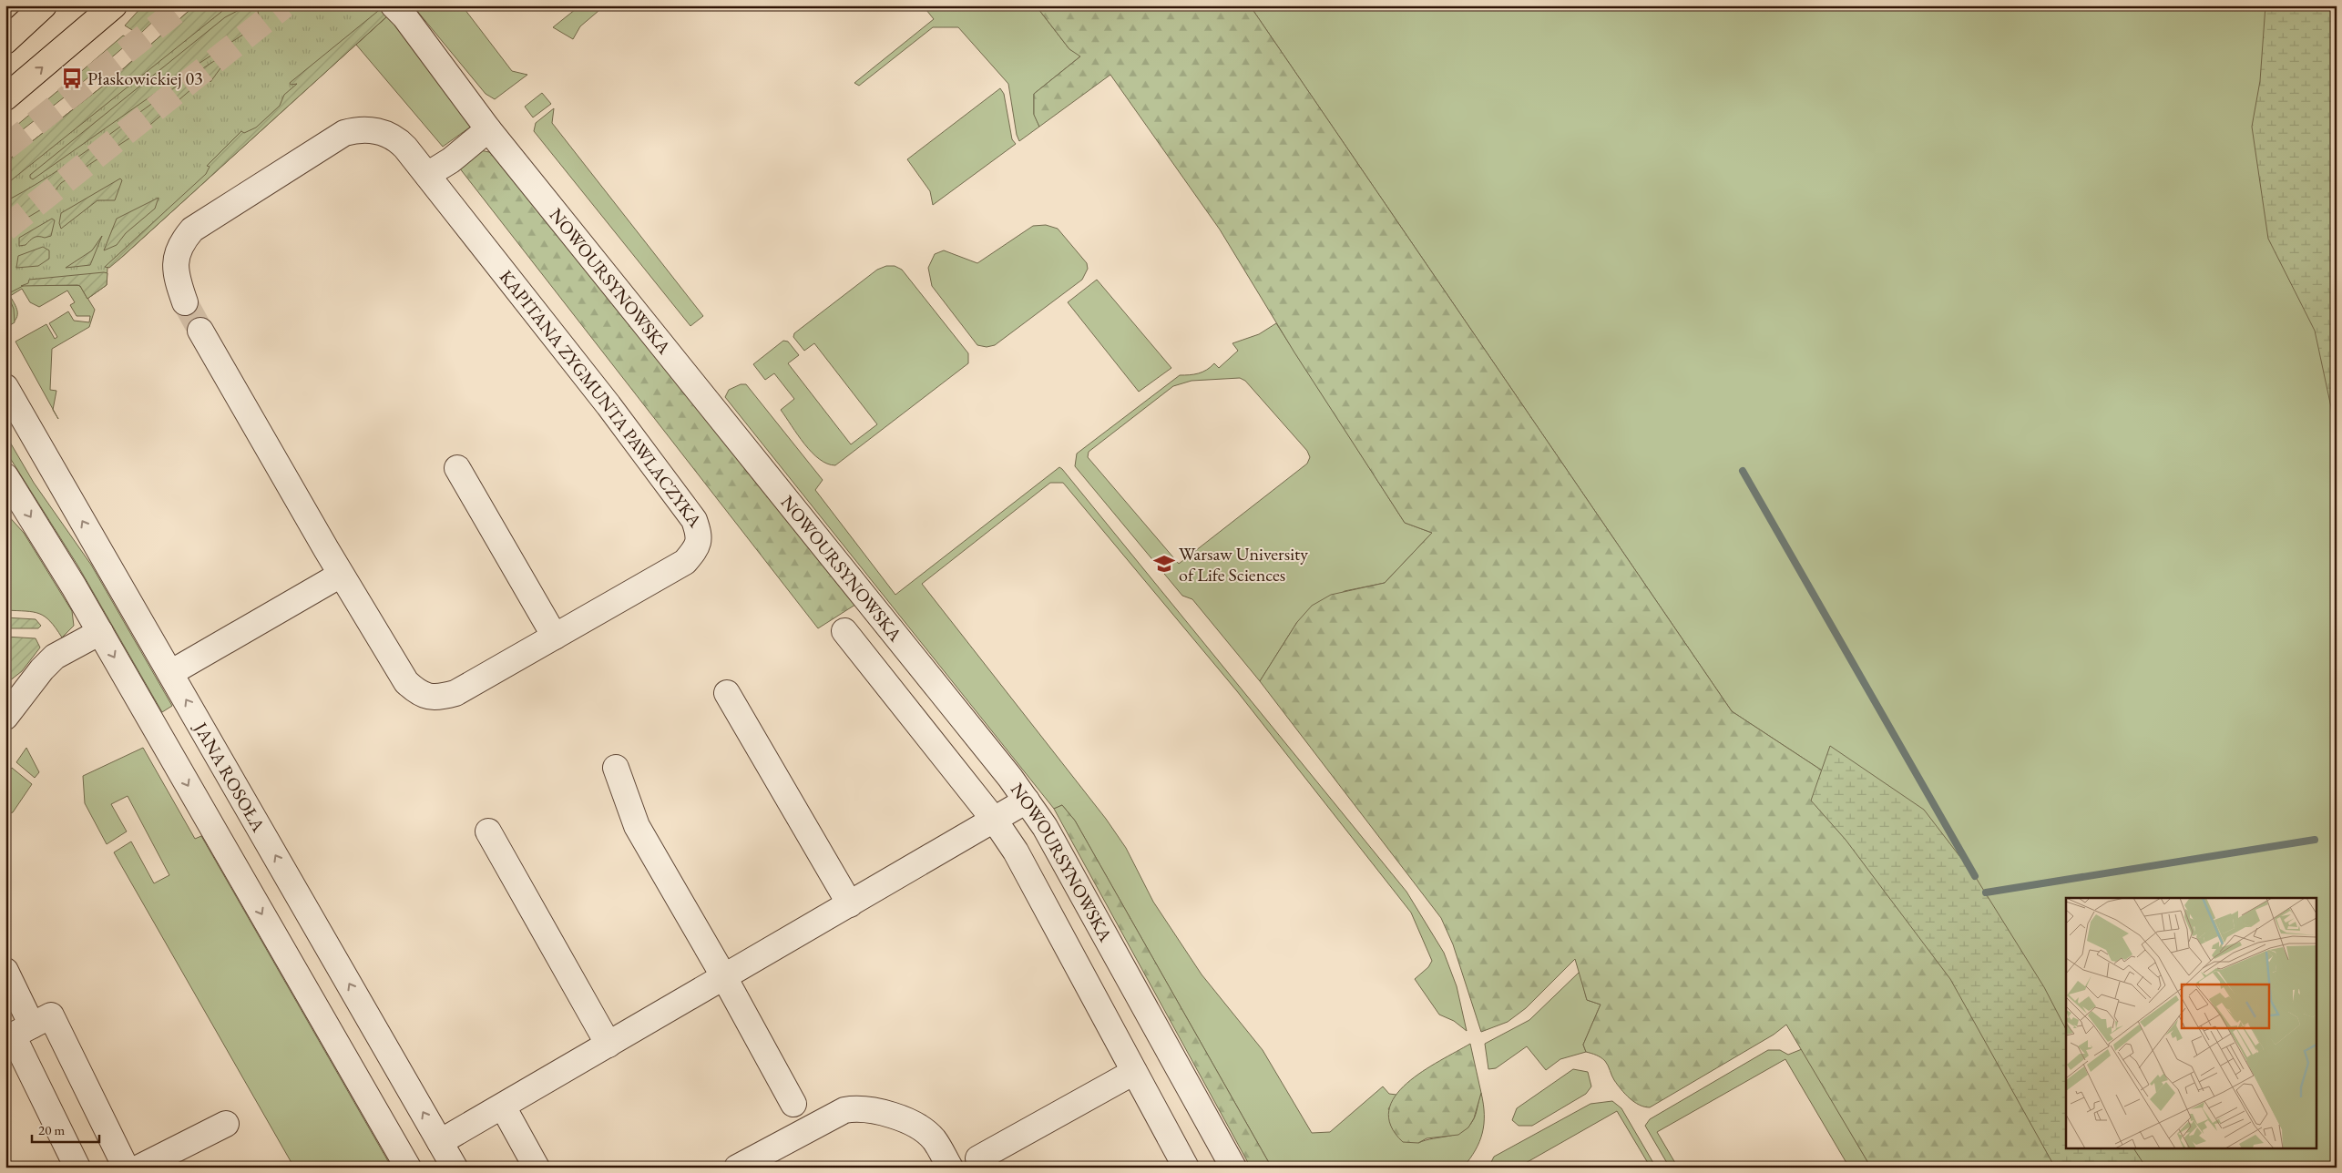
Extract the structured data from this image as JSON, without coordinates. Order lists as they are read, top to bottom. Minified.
{"streets":{"street":["NOWOURSYNOWSKA","KAPITANA ZYGMUNTA PAWLACZYKA","JANA ROSOŁA"]},"places":{"bus stop":["Płaskowickiej 03"],"school or university":["Warsaw University of Life Sciences"]},"scale_bar":"20 m"}
